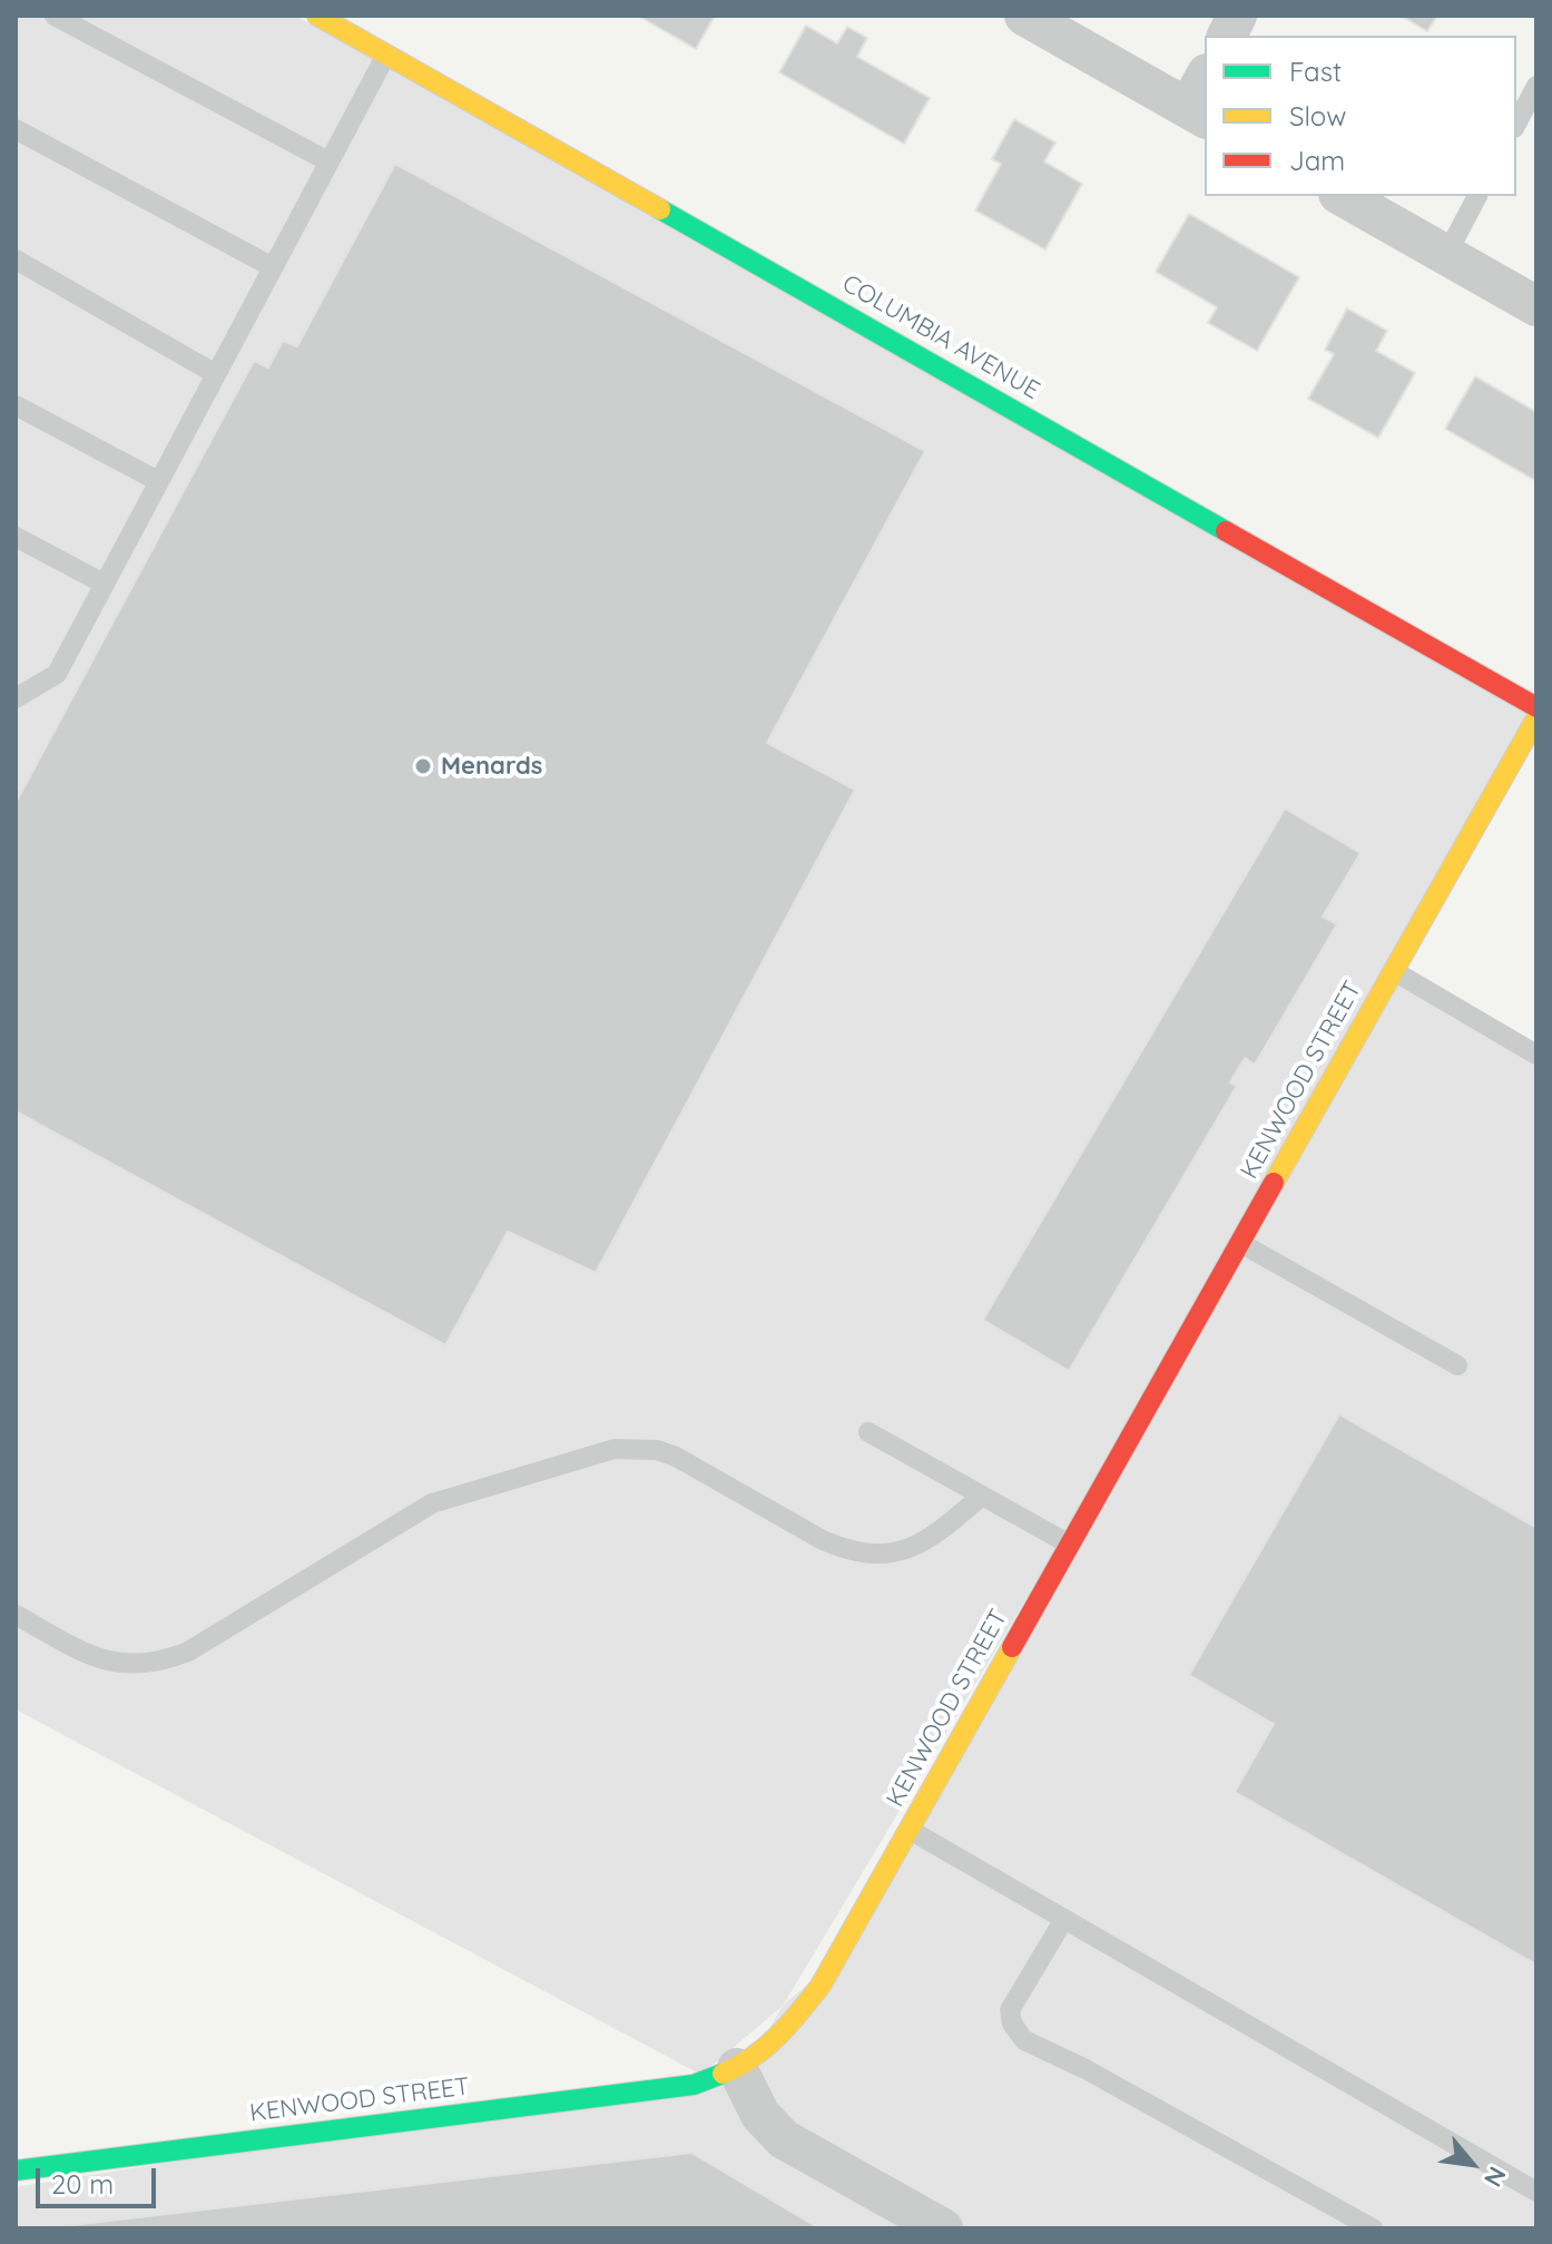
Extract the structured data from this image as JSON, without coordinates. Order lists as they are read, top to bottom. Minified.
{"streets":{"street":["COLUMBIA AVENUE","KENWOOD STREET"]},"places":["Menards"],"legend":["Fast","Slow","Jam"],"scale_bar":"20 m","north":"bottom right"}
